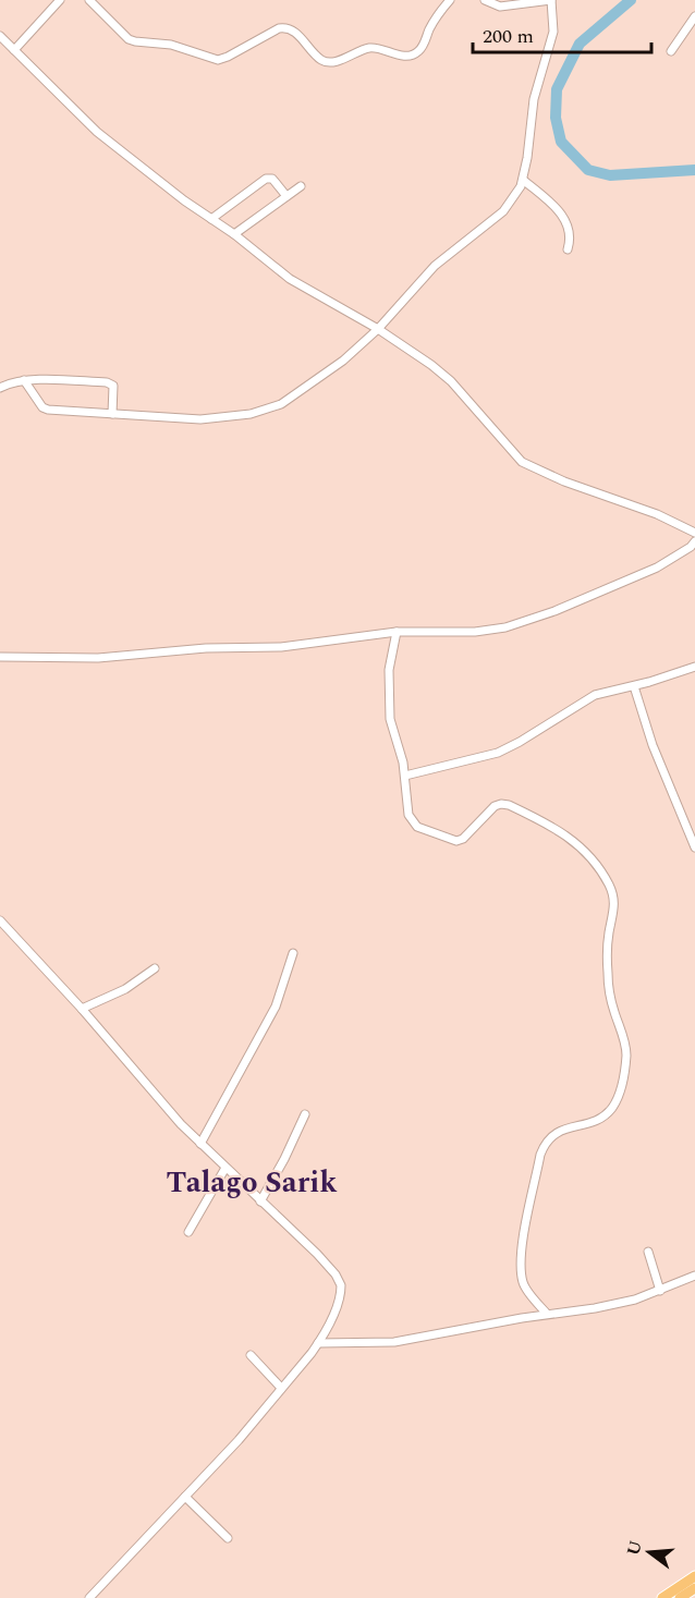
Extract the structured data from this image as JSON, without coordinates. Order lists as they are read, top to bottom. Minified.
{"districts":["Talago Sarik"],"scale_bar":"200 m","north":"left"}
